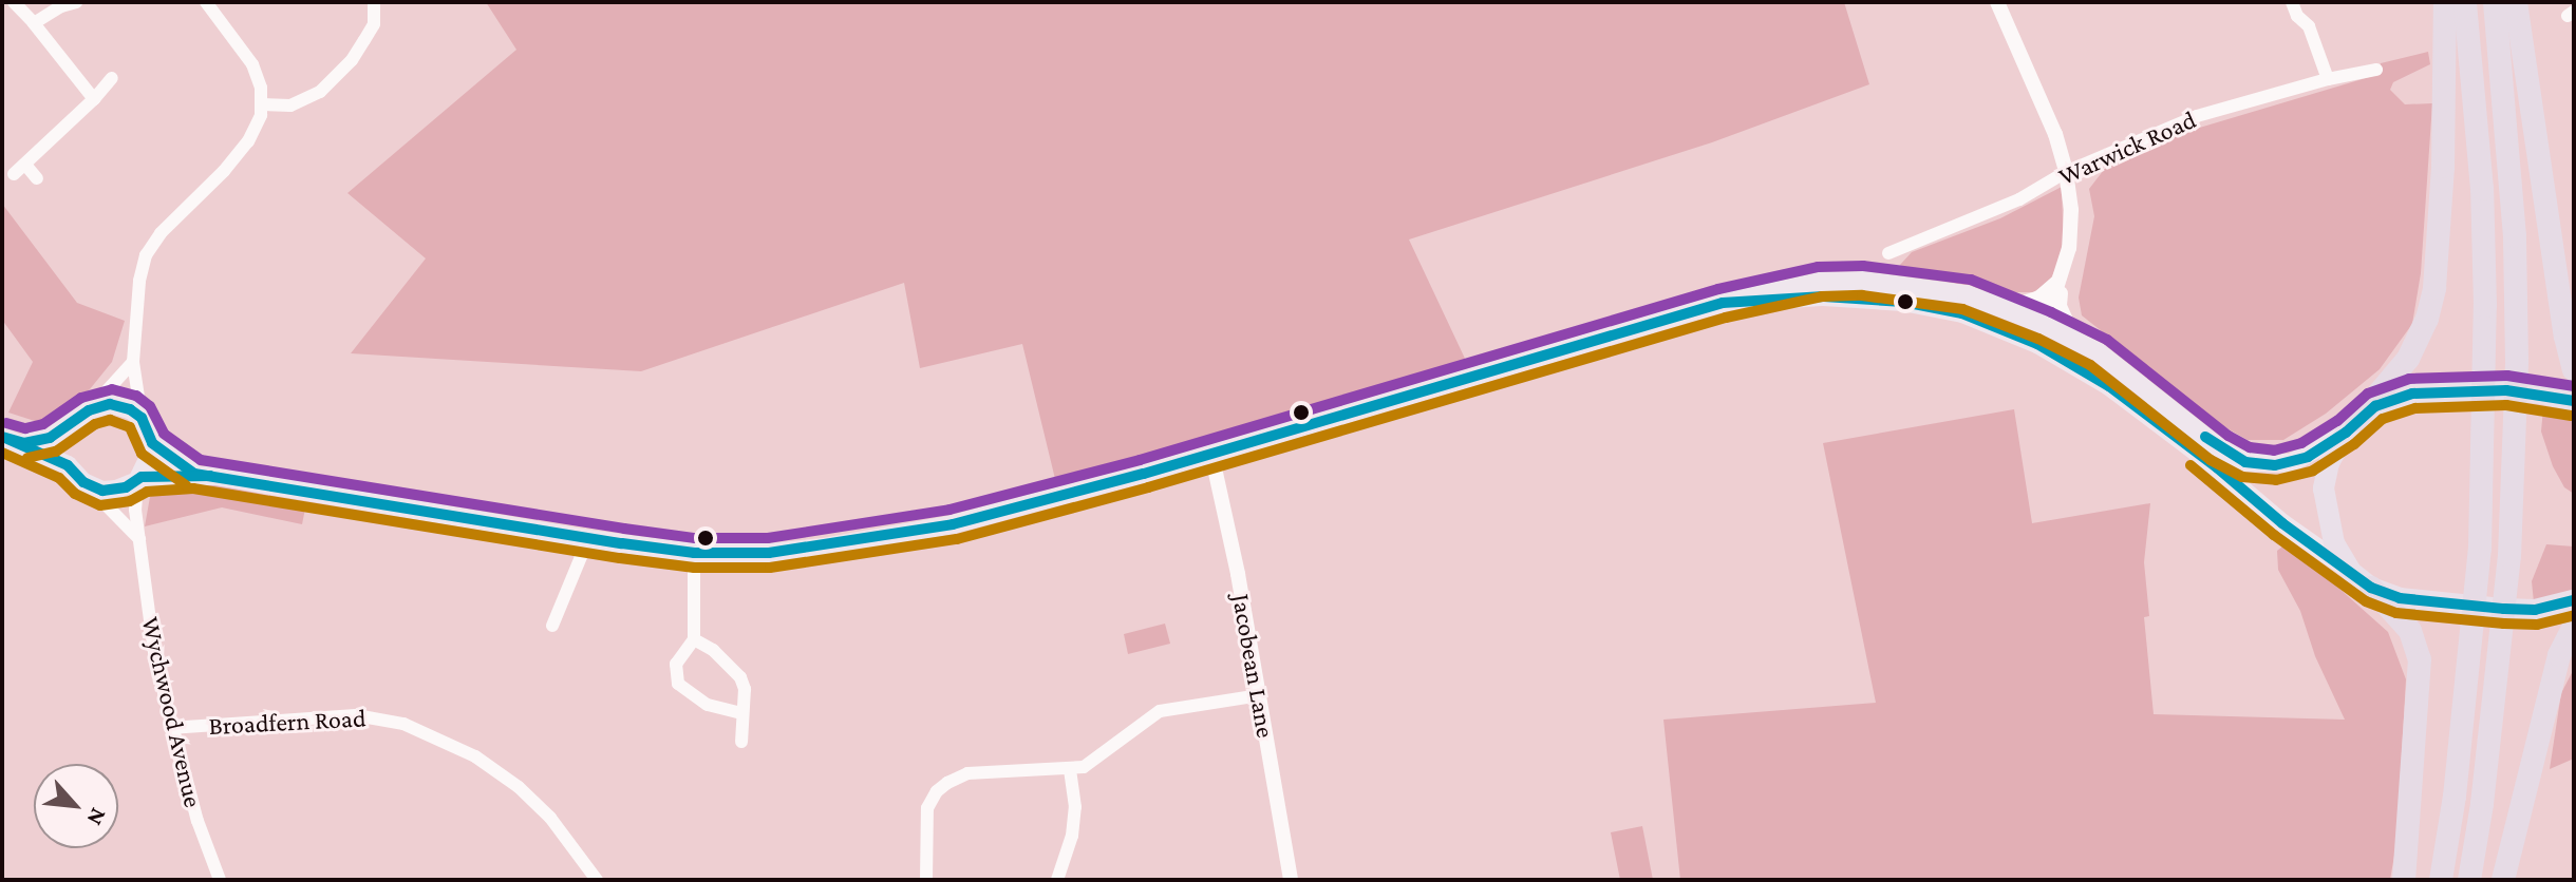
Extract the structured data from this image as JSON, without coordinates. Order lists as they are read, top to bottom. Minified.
{"streets":{"street":["Warwick Road","Jacobean Lane","Wychwood Avenue","Broadfern Road"]},"crossings":[["Wychwood Avenue","Broadfern Road"]],"north":"bottom right"}
